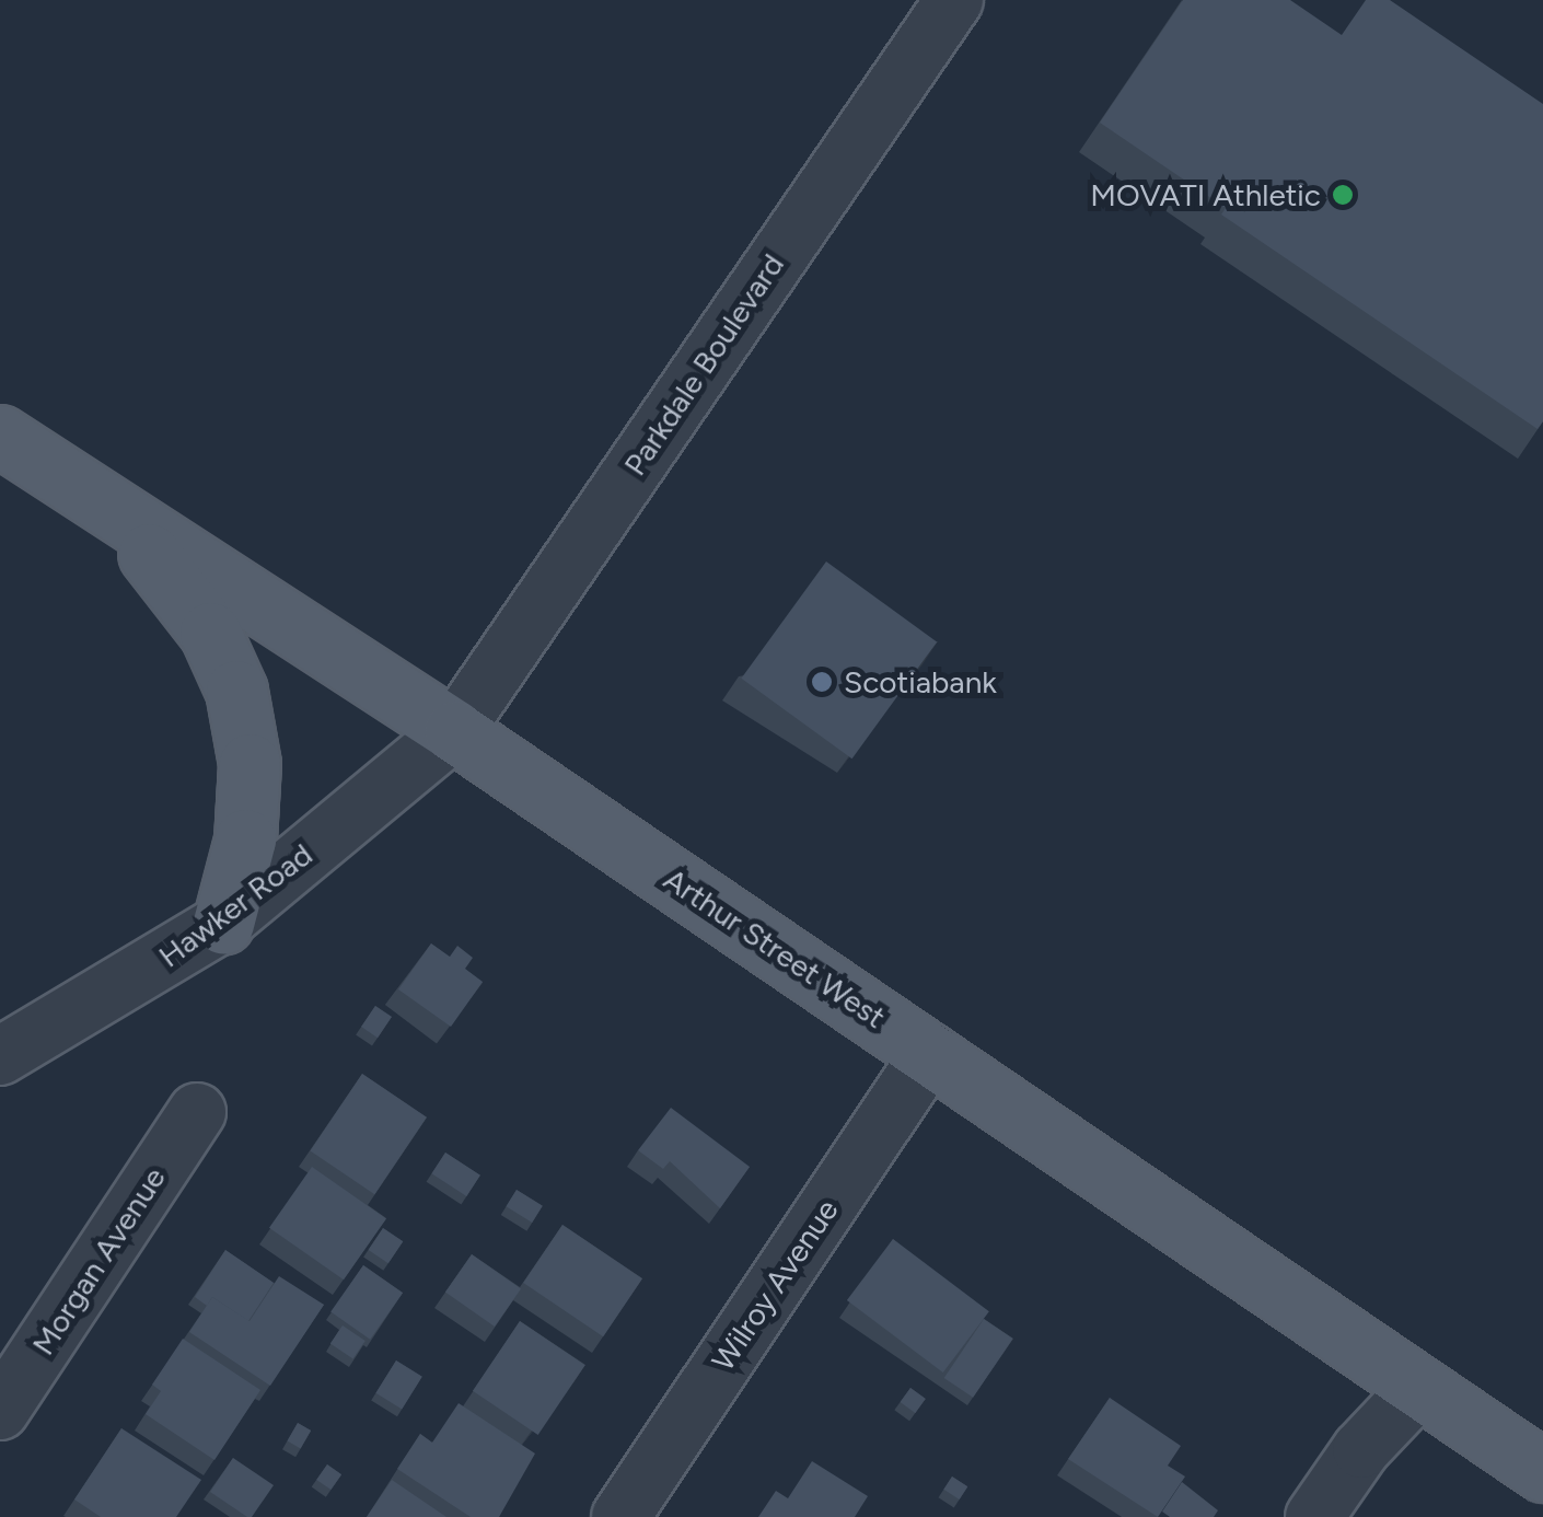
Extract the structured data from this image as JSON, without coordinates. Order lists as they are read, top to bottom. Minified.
{"streets":{"main road":["Arthur Street West"],"street":["Parkdale Boulevard","Hawker Road","Morgan Avenue","Wilroy Avenue"]},"crossings":[["Parkdale Boulevard","Hawker Road"],["Parkdale Boulevard","Arthur Street West"],["Hawker Road","Arthur Street West"],["Arthur Street West","Wilroy Avenue"]],"places":["MOVATI Athletic","Scotiabank"]}
